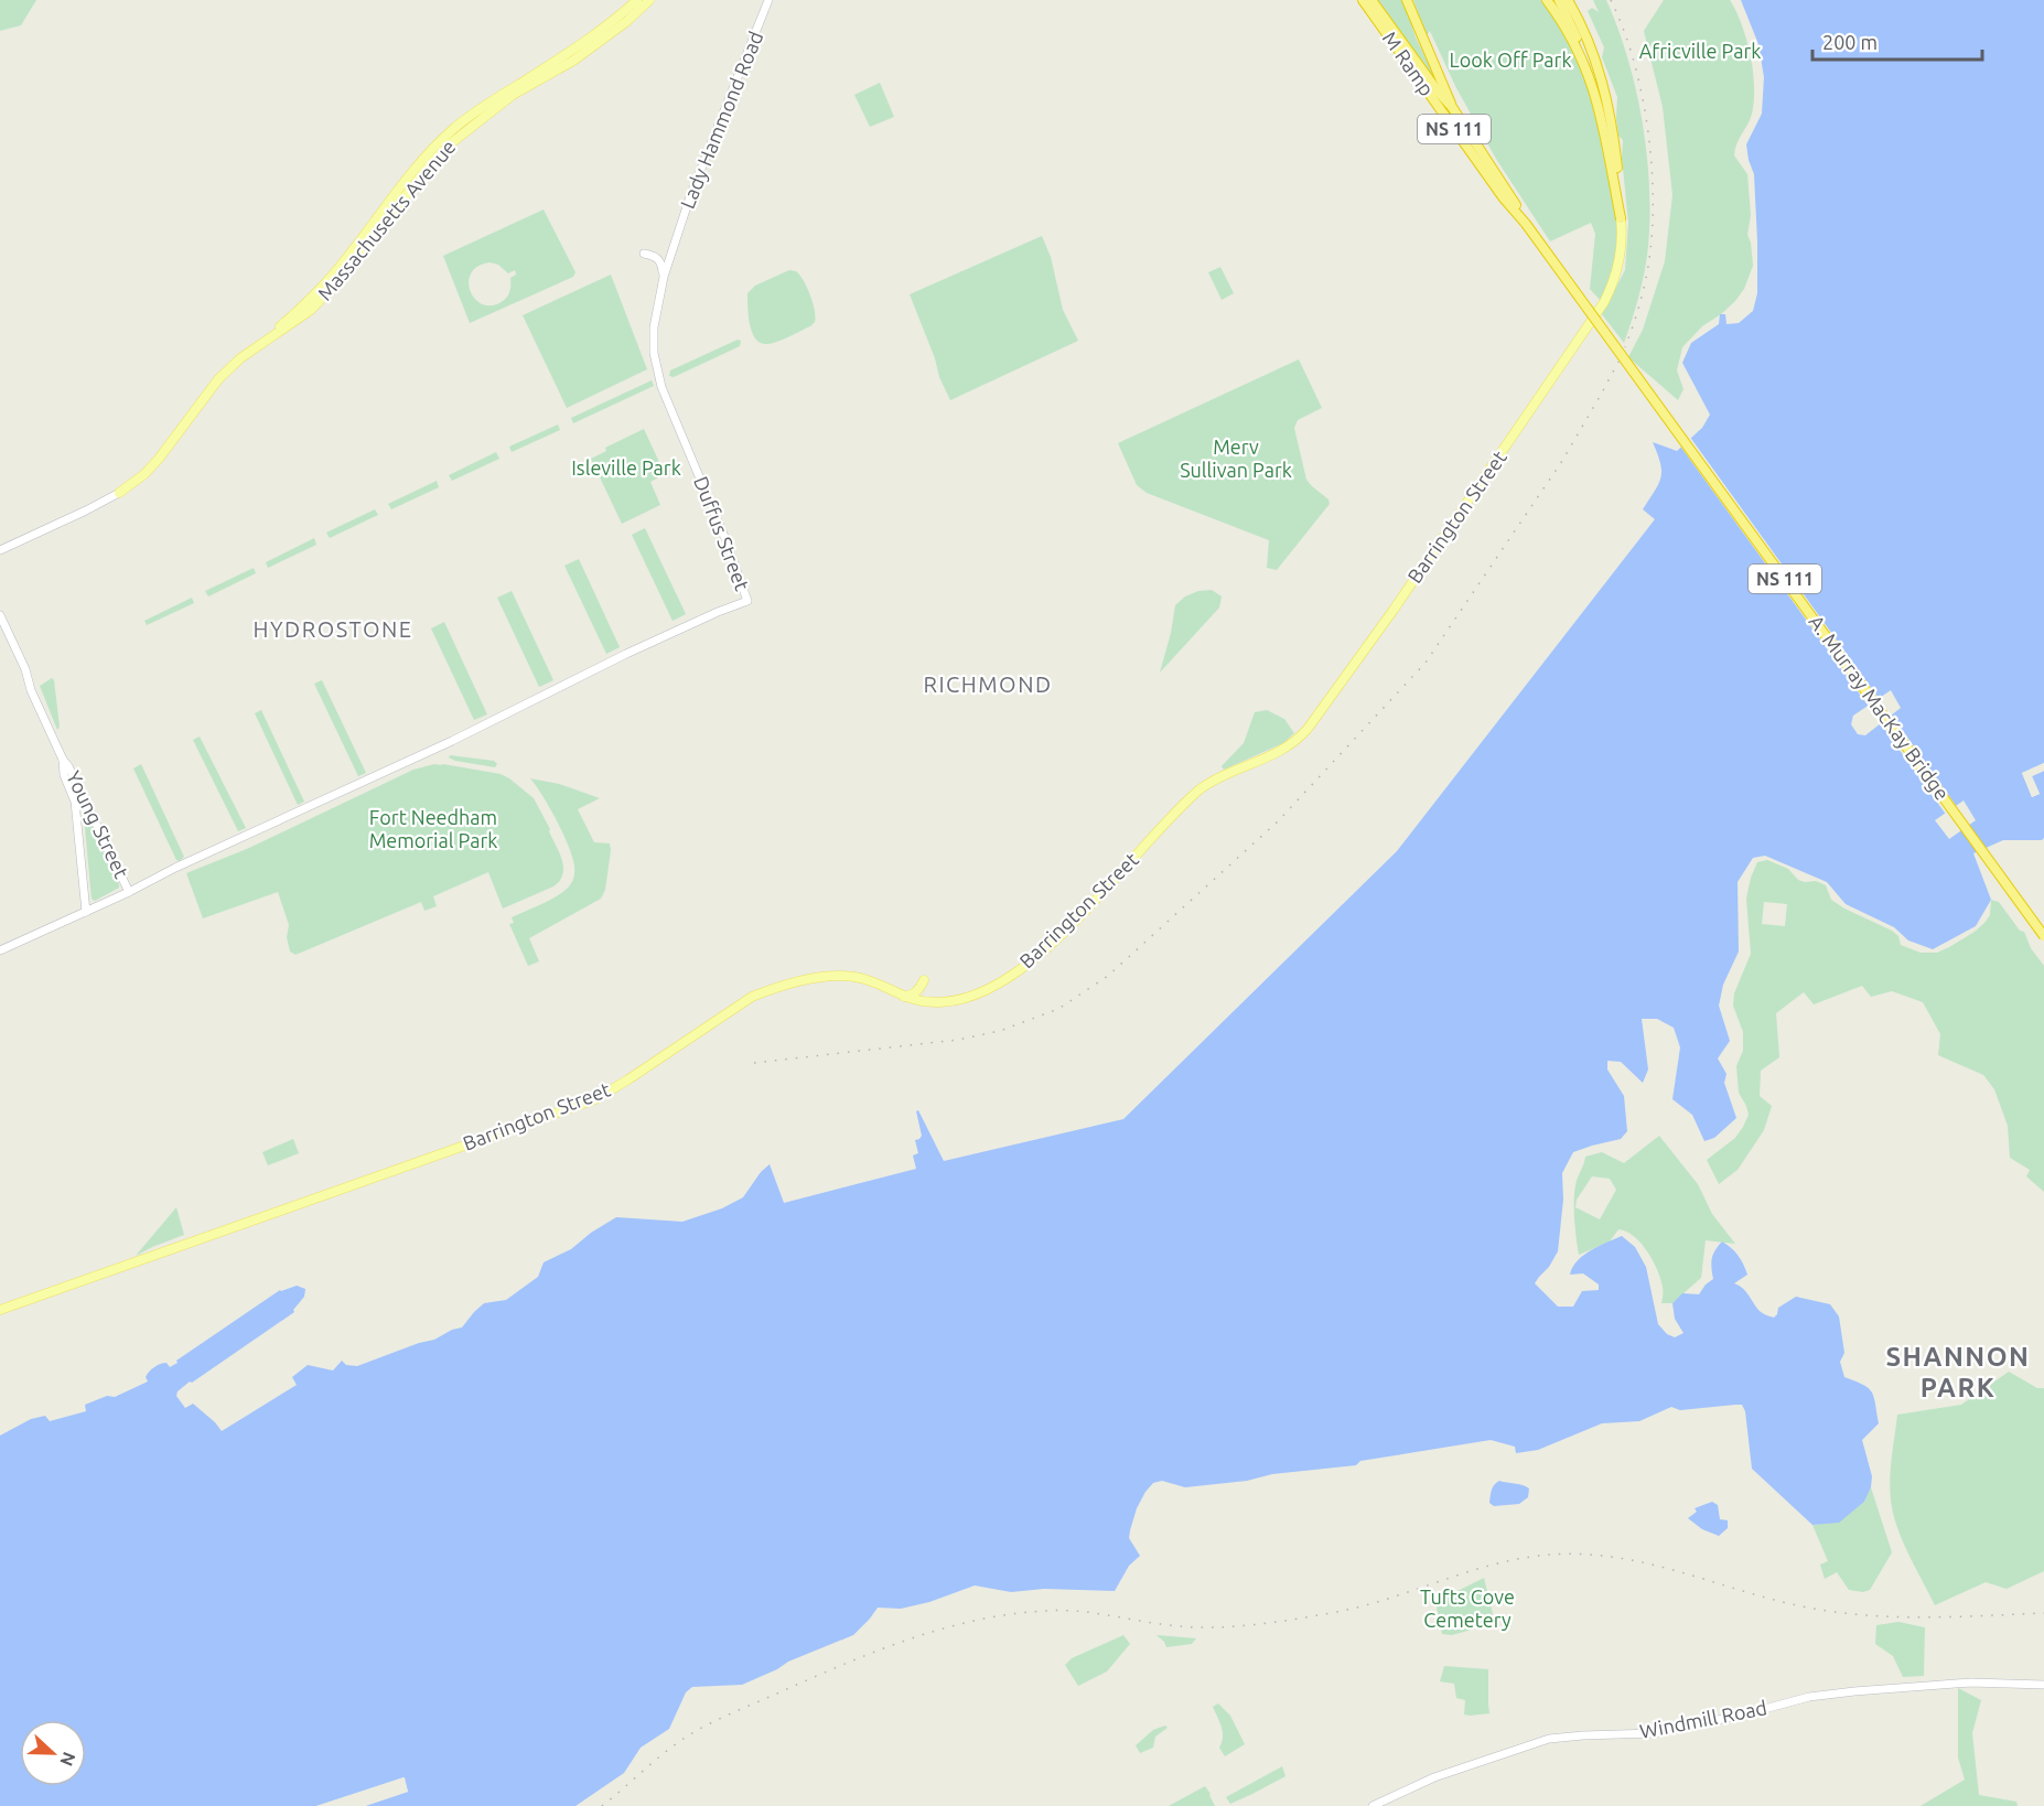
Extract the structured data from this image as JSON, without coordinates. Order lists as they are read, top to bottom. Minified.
{"streets":{"highway":["M Ramp","NS 111","A. Murray MacKay Bridge"],"main road":["Lady Hammond Road","Massachusetts Avenue","Barrington Street","Duffus Street","Young Street","Windmill Road"]},"crossings":[["M Ramp","NS 111"],["M Ramp","A. Murray MacKay Bridge"],["Lady Hammond Road","Duffus Street"],["NS 111","A. Murray MacKay Bridge"],["Duffus Street","Young Street"]],"districts":["HYDROSTONE","RICHMOND","SHANNON PARK"],"parks":["Africville Park","Look Off Park","Merv Sullivan Park","Isleville Park","Fort Needham Memorial Park","Tufts Cove Cemetery"],"scale_bar":"200 m","north":"right"}
